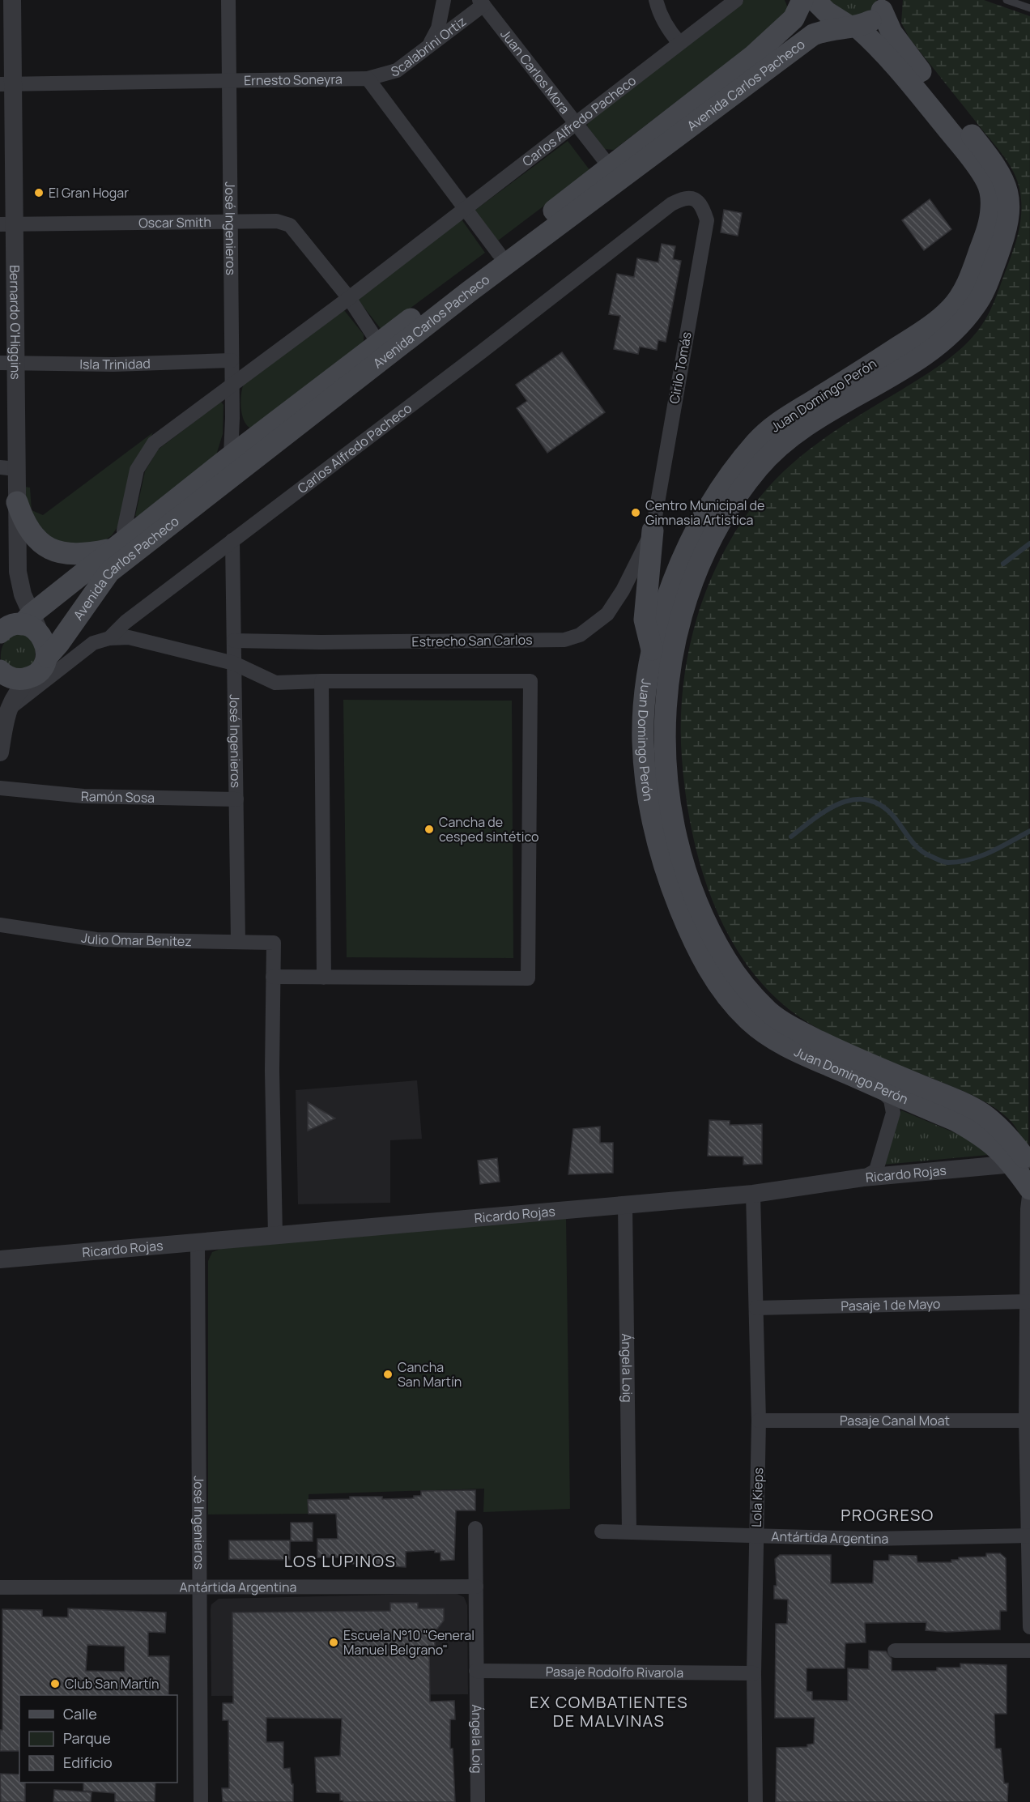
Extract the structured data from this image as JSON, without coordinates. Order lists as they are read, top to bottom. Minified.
{"streets":{"main road":["Avenida Carlos Pacheco","Juan Domingo Perón"],"street":["Scalabrini Ortiz","Juan Carlos Mora","Ernesto Soneyra","Carlos Alfredo Pacheco","Oscar Smith","José Ingenieros","Bernardo O'Higgins","Isla Trinidad","Cirilo Tomás","Estrecho San Carlos","Ramón Sosa","Julio Omar Benitez","Ricardo Rojas","Pasaje 1 de Mayo","Ángela Loig","Pasaje Canal Moat","Lola Kieps","Antártida Argentina","Pasaje Rodolfo Rivarola"]},"crossings":[["Scalabrini Ortiz","Juan Carlos Mora"],["Scalabrini Ortiz","Ernesto Soneyra"],["Juan Carlos Mora","Avenida Carlos Pacheco"],["Juan Carlos Mora","Carlos Alfredo Pacheco"],["Ernesto Soneyra","José Ingenieros"],["Ernesto Soneyra","Bernardo O'Higgins"],["Avenida Carlos Pacheco","Carlos Alfredo Pacheco"],["Avenida Carlos Pacheco","Oscar Smith"],["Avenida Carlos Pacheco","José Ingenieros"],["Avenida Carlos Pacheco","Bernardo O'Higgins"],["Avenida Carlos Pacheco","Juan Domingo Perón"],["Carlos Alfredo Pacheco","Oscar Smith"],["Carlos Alfredo Pacheco","José Ingenieros"],["Carlos Alfredo Pacheco","Cirilo Tomás"],["Oscar Smith","José Ingenieros"],["Oscar Smith","Bernardo O'Higgins"],["José Ingenieros","Isla Trinidad"],["José Ingenieros","Estrecho San Carlos"],["José Ingenieros","Ramón Sosa"],["José Ingenieros","Julio Omar Benitez"],["José Ingenieros","Ricardo Rojas"],["José Ingenieros","Antártida Argentina"],["Bernardo O'Higgins","Isla Trinidad"],["Cirilo Tomás","Estrecho San Carlos"],["Juan Domingo Perón","Ricardo Rojas"],["Ricardo Rojas","Ángela Loig"],["Ricardo Rojas","Lola Kieps"],["Pasaje 1 de Mayo","Lola Kieps"],["Ángela Loig","Antártida Argentina"],["Ángela Loig","Pasaje Rodolfo Rivarola"],["Pasaje Canal Moat","Lola Kieps"],["Lola Kieps","Antártida Argentina"],["Lola Kieps","Pasaje Rodolfo Rivarola"]],"districts":["PROGRESO","LOS LUPINOS","EX COMBATIENTES DE MALVINAS"],"places":["El Gran Hogar","Centro Municipal de Gimnasia Artistica","Cancha de cesped sintético","Cancha San Martín","Escuela N°10 \"General Manuel Belgrano\"","Club San Martín"],"legend":["Calle","Parque","Edificio"]}
